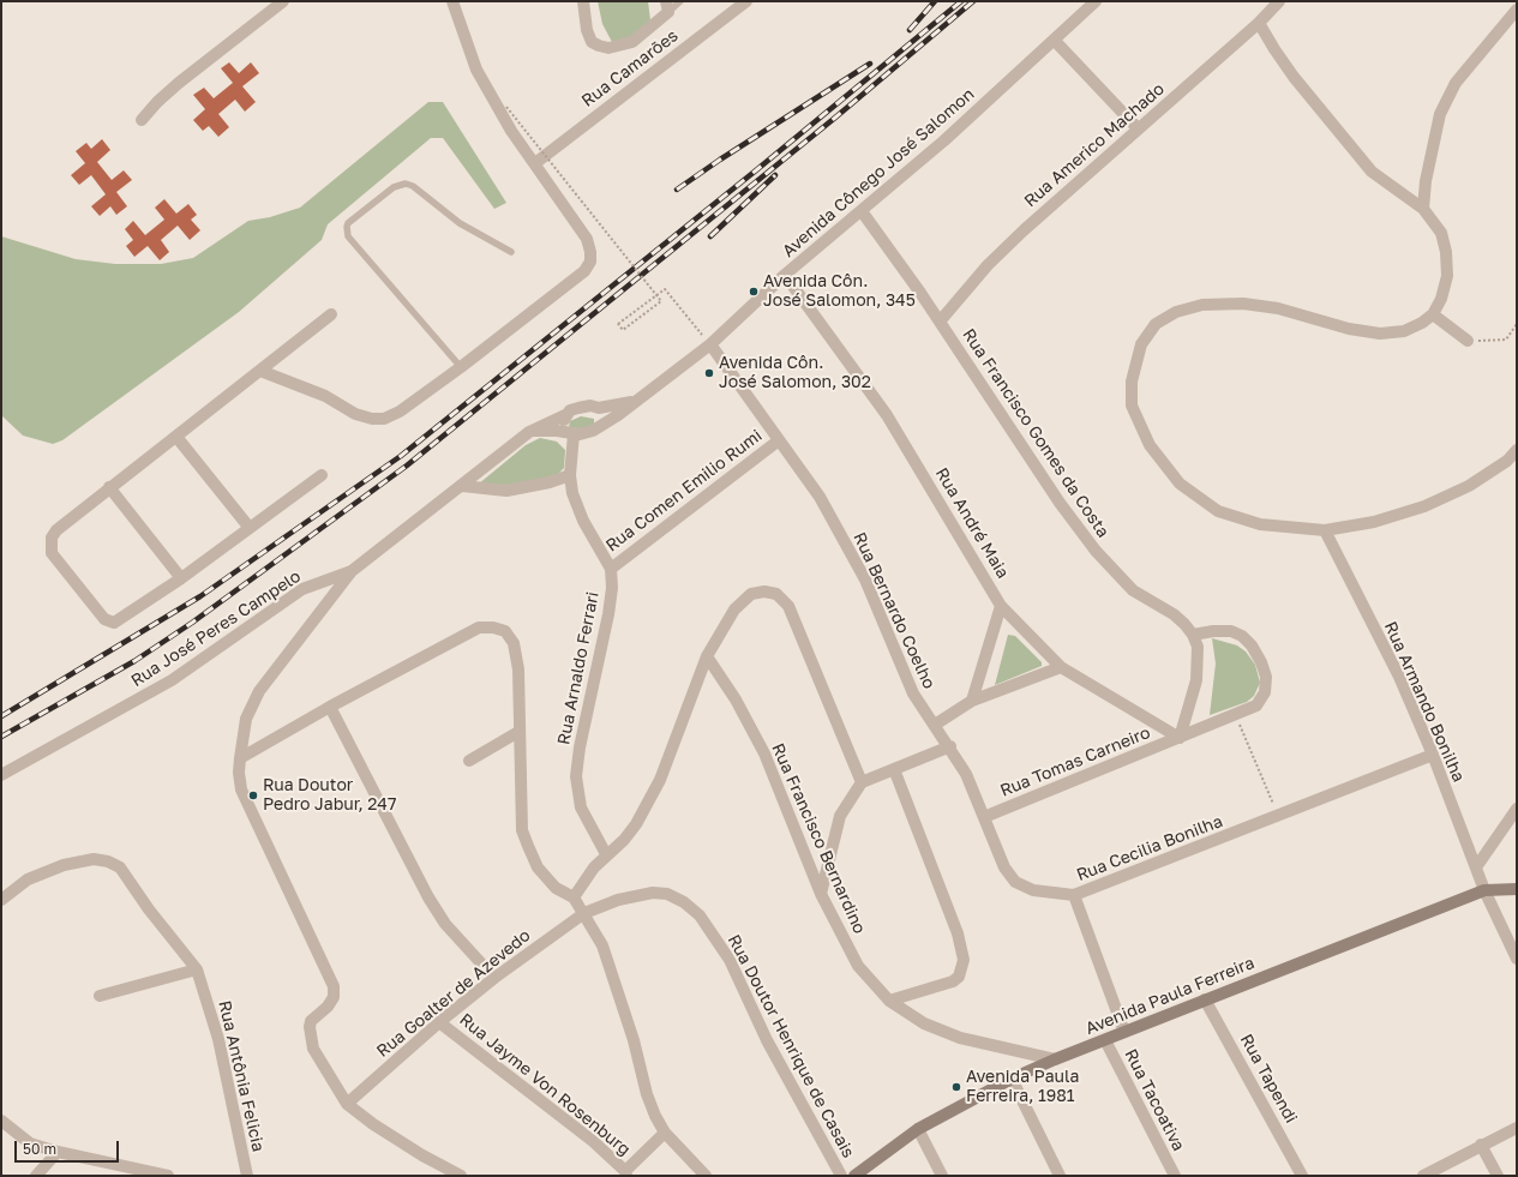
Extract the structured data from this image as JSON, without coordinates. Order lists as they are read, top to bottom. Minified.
{"streets":{"main road":["Avenida Paula Ferreira"],"street":["Rua Camarões","Rua Americo Machado","Avenida Cônego José Salomon","Rua Francisco Gomes da Costa","Rua Comen Emilio Rumi","Rua André Maia","Rua Bernardo Coelho","Rua José Peres Campelo","Rua Arnaldo Ferrari","Rua Armando Bonilha","Rua Tomas Carneiro","Rua Francisco Bernardino","Rua Cecilia Bonilha","Rua Goalter de Azevedo","Rua Doutor Henrique de Casais","Rua Antônia Felicia","Rua Tapendi","Rua Jayme Von Rosenburg","Rua Tacoativa"]},"crossings":[["Rua Americo Machado","Rua Francisco Gomes da Costa"],["Avenida Cônego José Salomon","Rua Francisco Gomes da Costa"],["Avenida Cônego José Salomon","Rua André Maia"],["Avenida Cônego José Salomon","Rua Bernardo Coelho"],["Avenida Cônego José Salomon","Rua Arnaldo Ferrari"],["Rua Francisco Gomes da Costa","Rua Tomas Carneiro"],["Rua Comen Emilio Rumi","Rua Bernardo Coelho"],["Rua Comen Emilio Rumi","Rua Arnaldo Ferrari"],["Rua André Maia","Rua Tomas Carneiro"],["Rua Bernardo Coelho","Rua Cecilia Bonilha"],["Rua Armando Bonilha","Rua Cecilia Bonilha"],["Rua Armando Bonilha","Avenida Paula Ferreira"],["Rua Tomas Carneiro","Rua Cecilia Bonilha"],["Rua Francisco Bernardino","Avenida Paula Ferreira"],["Rua Goalter de Azevedo","Rua Doutor Henrique de Casais"],["Rua Goalter de Azevedo","Rua Jayme Von Rosenburg"],["Avenida Paula Ferreira","Rua Tapendi"],["Avenida Paula Ferreira","Rua Tacoativa"]],"places":["Avenida Côn. José Salomon, 345","Avenida Côn. José Salomon, 302","Rua Doutor Pedro Jabur, 247","Avenida Paula Ferreira, 1981"],"scale_bar":"50 m"}
